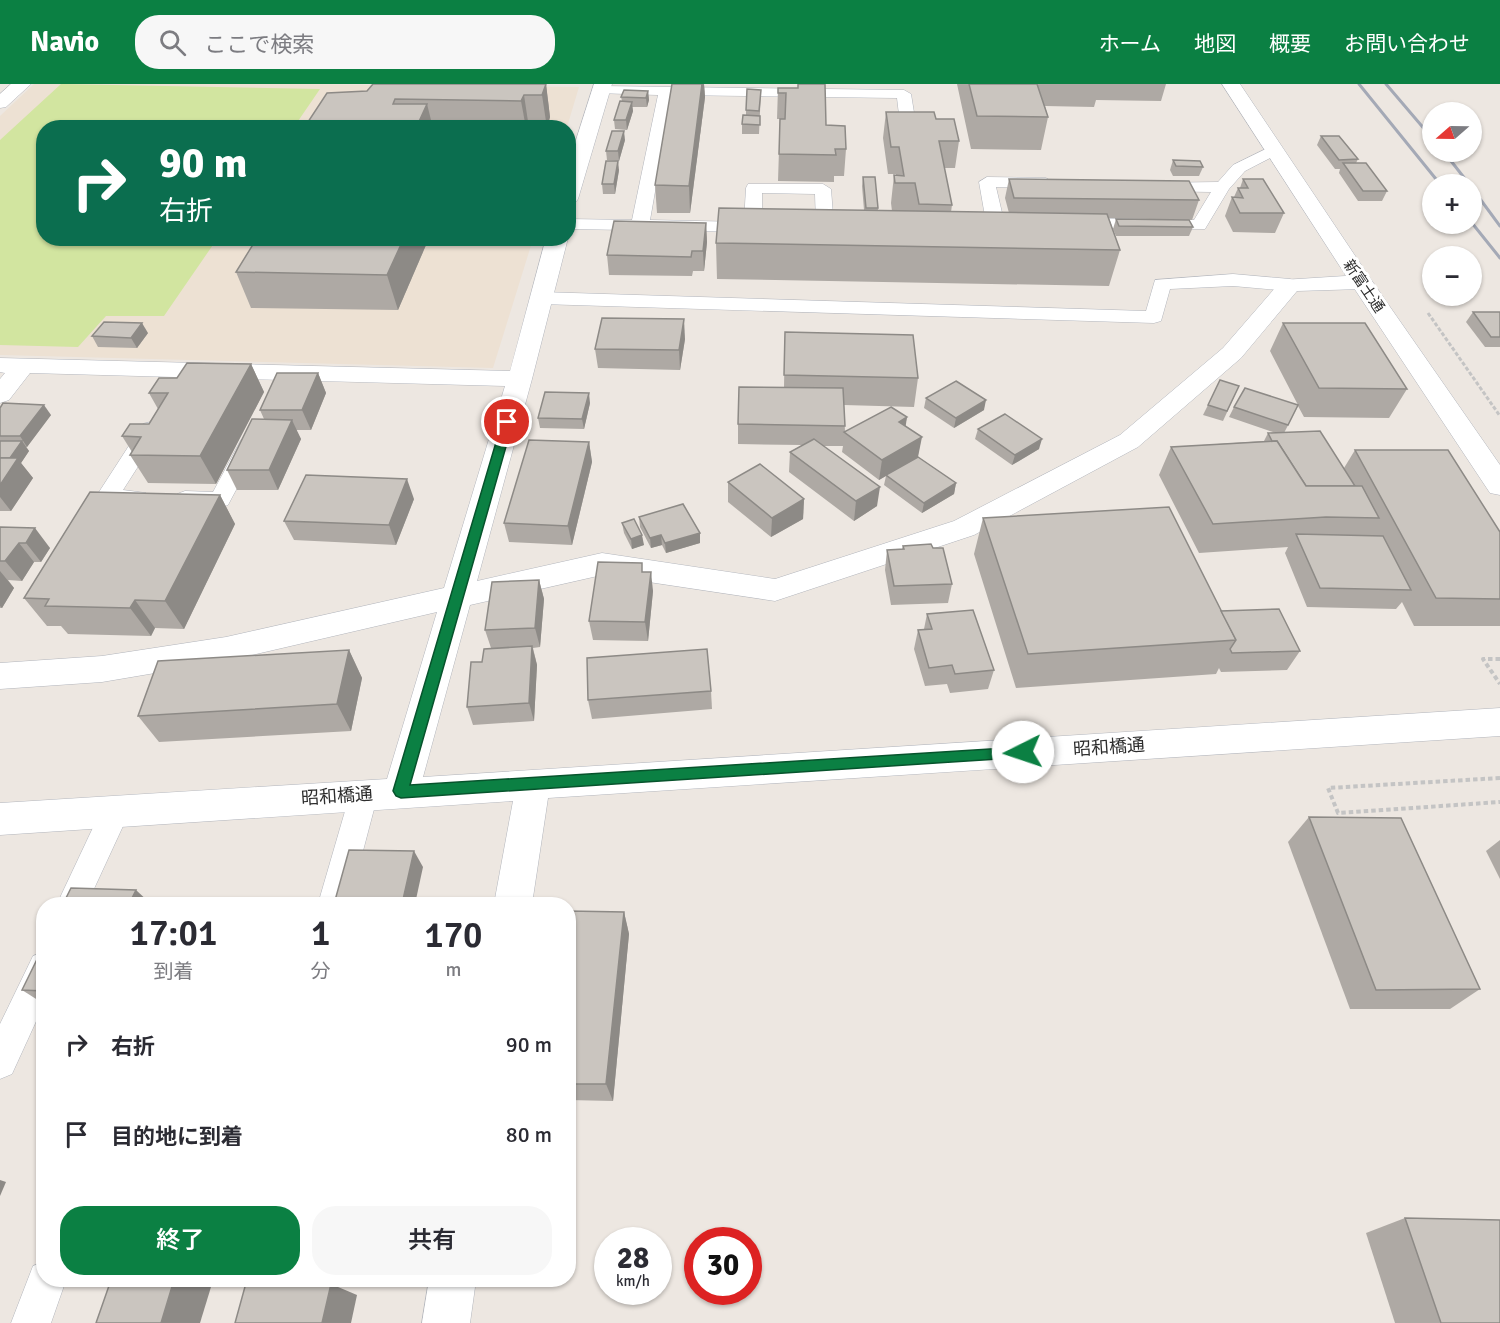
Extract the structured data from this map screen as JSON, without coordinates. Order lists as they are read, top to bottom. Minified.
{"streets":{"street":["新富士通","昭和橋通"]},"north":"left","page":{"header":"Navio","search":"ここで検索","nav":["ホーム","地図","概要","お問い合わせ"],"map_buttons":["+","−"],"turn":["90 m","右折"],"eta":["17:01","到着","1","分","170","m"],"list":[{"name":"右折","value":"90 m"},{"name":"目的地に到着","value":"80 m"}],"buttons":["終了","共有"],"speed":"28 km/h","limit":"30"}}
